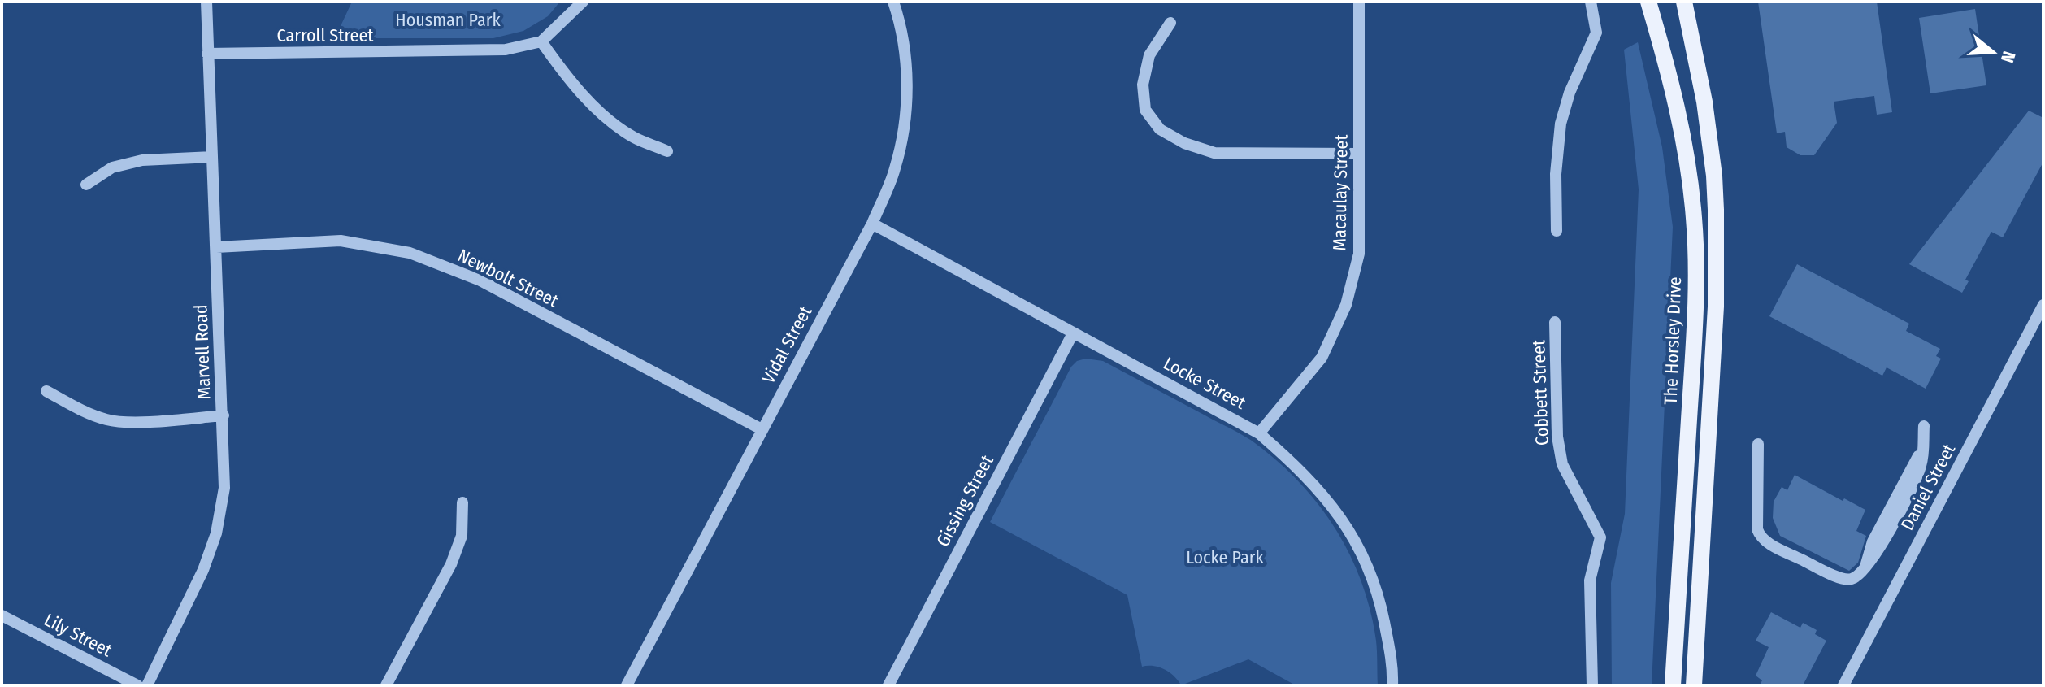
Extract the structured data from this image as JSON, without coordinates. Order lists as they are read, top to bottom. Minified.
{"streets":{"main road":["The Horsley Drive"],"street":["Carroll Street","Macaulay Street","Newbolt Street","Vidal Street","Marvell Road","Locke Street","Cobbett Street","Daniel Street","Gissing Street","Lily Street"]},"crossings":[["Carroll Street","Marvell Road"],["Macaulay Street","Locke Street"],["Newbolt Street","Vidal Street"],["Newbolt Street","Marvell Road"],["Vidal Street","Locke Street"],["Locke Street","Gissing Street"]],"parks":["Housman Park","Locke Park"],"north":"right"}
